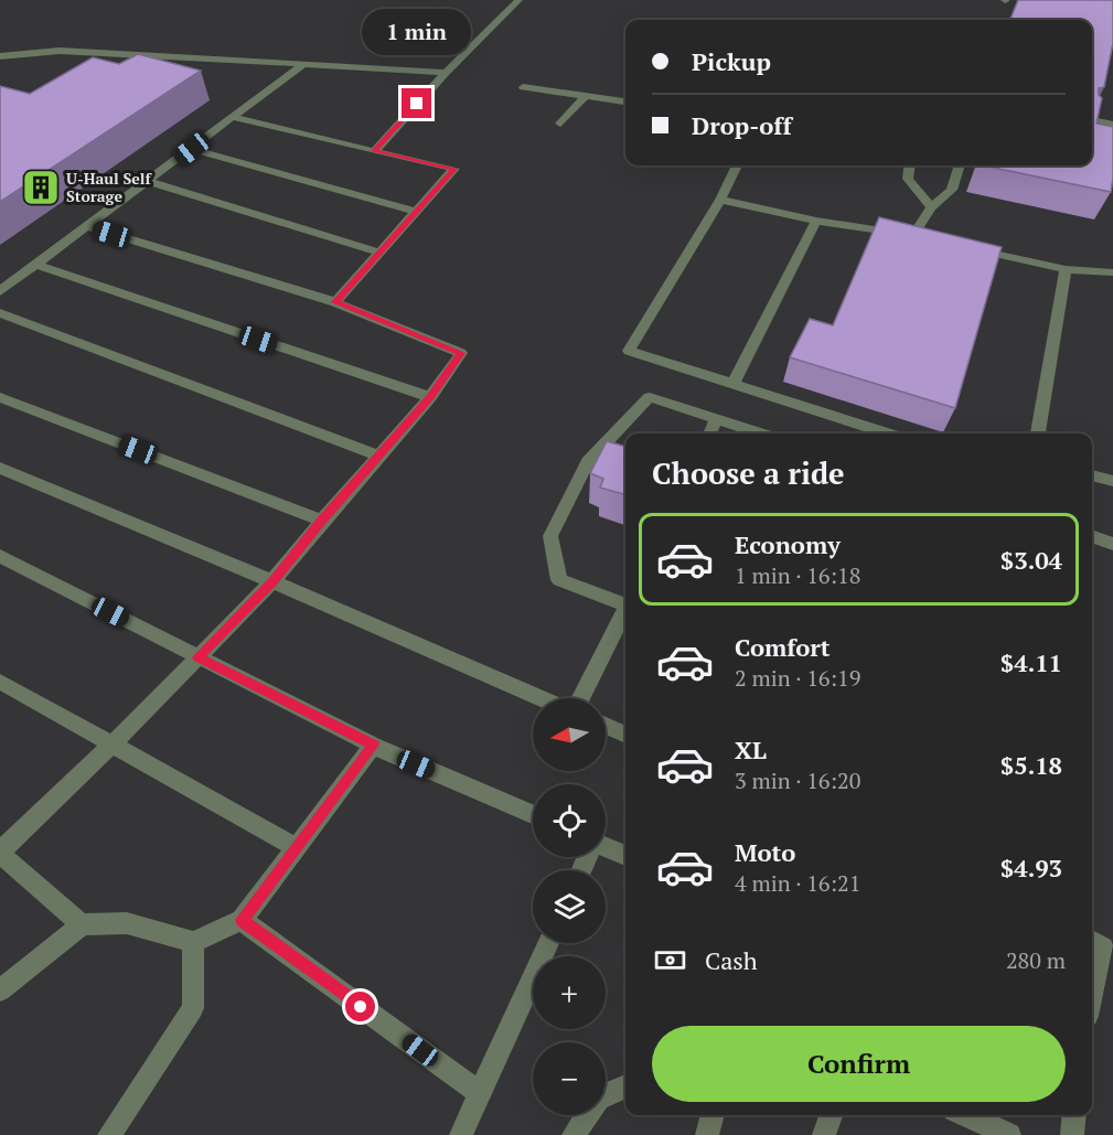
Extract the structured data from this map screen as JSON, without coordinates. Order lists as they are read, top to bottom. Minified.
{"places":{"building":["U-Haul Self Storage"]},"north":"left","page":{"bubble":"1 min","banner":["Pickup","Drop-off"],"heading":"Choose a ride","list":[{"name":"Economy","note":"1 min · 16:18","value":"$3.04"},{"name":"Comfort","note":"2 min · 16:19","value":"$4.11"},{"name":"XL","note":"3 min · 16:20","value":"$5.18"},{"name":"Moto","note":"4 min · 16:21","value":"$4.93"}],"map_buttons":["+","−"],"pay":["Cash","280 m"],"buttons":"Confirm"}}
